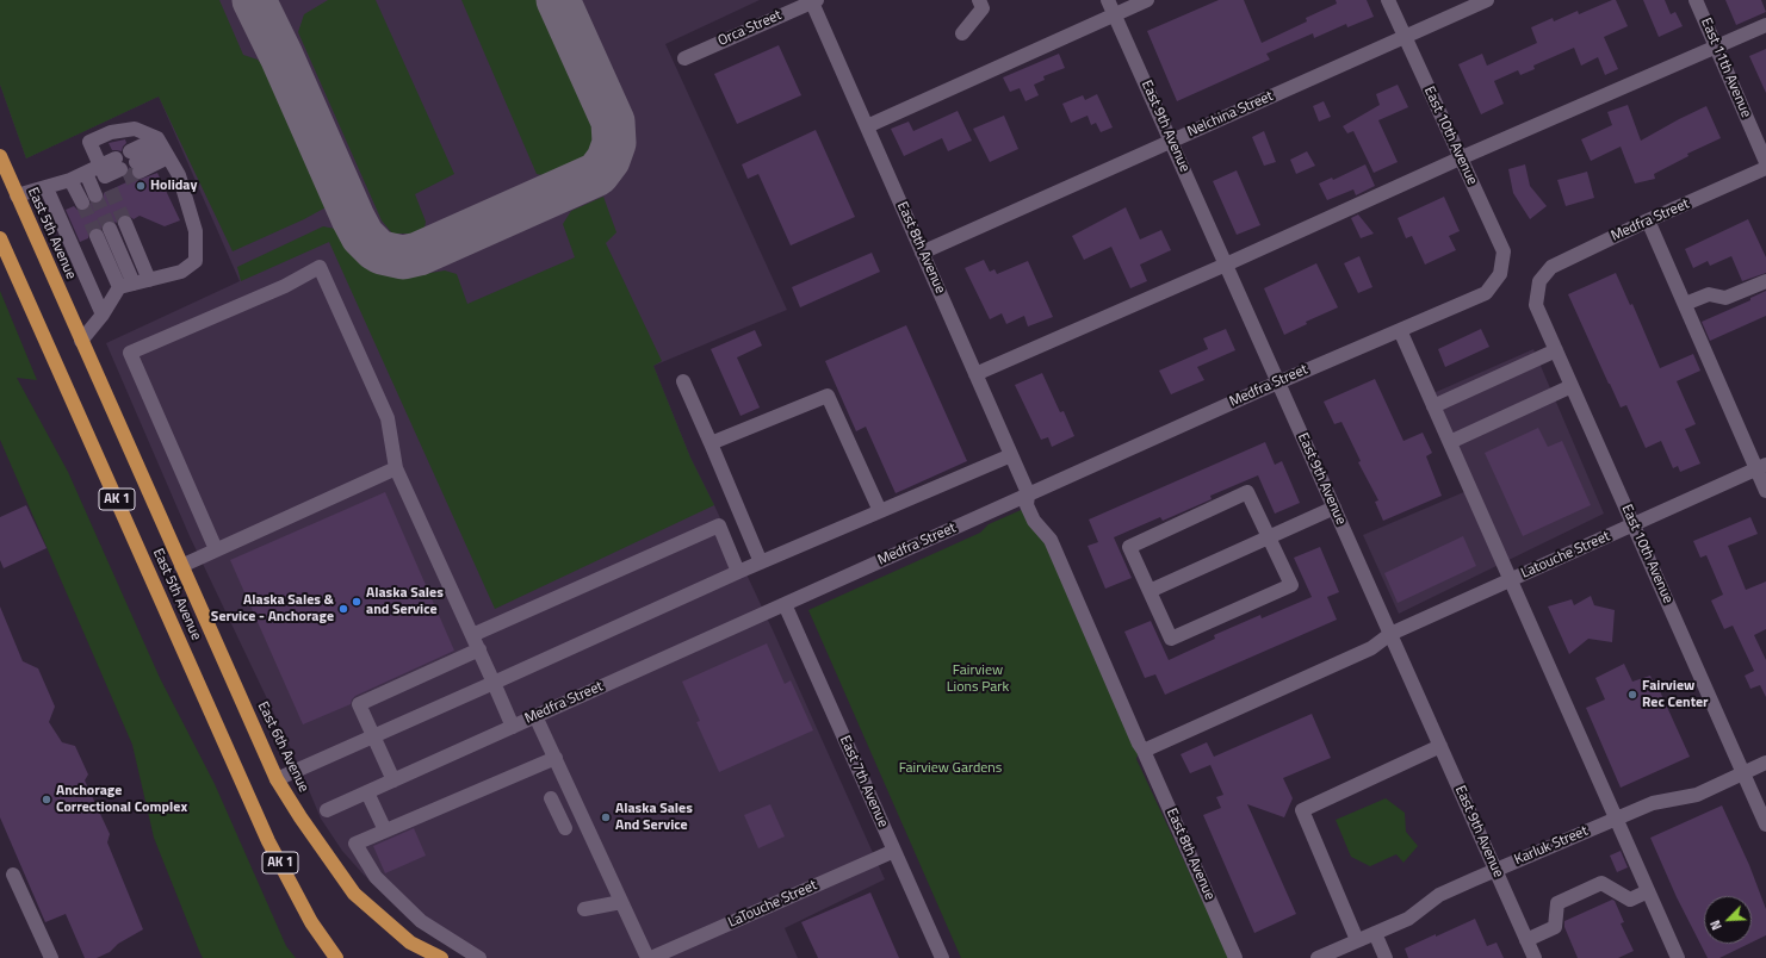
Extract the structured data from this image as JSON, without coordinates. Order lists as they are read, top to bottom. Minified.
{"streets":{"highway":["East 5th Avenue","AK 1","East 6th Avenue"],"street":["Orca Street","East 11th Avenue","Nelchina Street","East 9th Avenue","East 10th Avenue","Medfra Street","East 8th Avenue","Latouche Street","East 7th Avenue","Karluk Street","LaTouche Street"]},"crossings":[["Orca Street","East 8th Avenue"],["Nelchina Street","East 9th Avenue"],["Nelchina Street","East 10th Avenue"],["Nelchina Street","East 8th Avenue"],["East 9th Avenue","Medfra Street"],["East 9th Avenue","Latouche Street"],["East 9th Avenue","Karluk Street"],["East 10th Avenue","Medfra Street"],["East 10th Avenue","Latouche Street"],["East 10th Avenue","Karluk Street"],["Medfra Street","East 8th Avenue"],["Medfra Street","East 7th Avenue"],["East 5th Avenue","East 6th Avenue"],["East 8th Avenue","Latouche Street"],["East 7th Avenue","LaTouche Street"]],"parks":["Fairview Lions Park","Fairview Gardens"],"places":["Holiday","Alaska Sales and Service","Alaska Sales & Service - Anchorage","Fairview Rec Center","Anchorage Correctional Complex","Alaska Sales And Service"],"north":"bottom left"}
